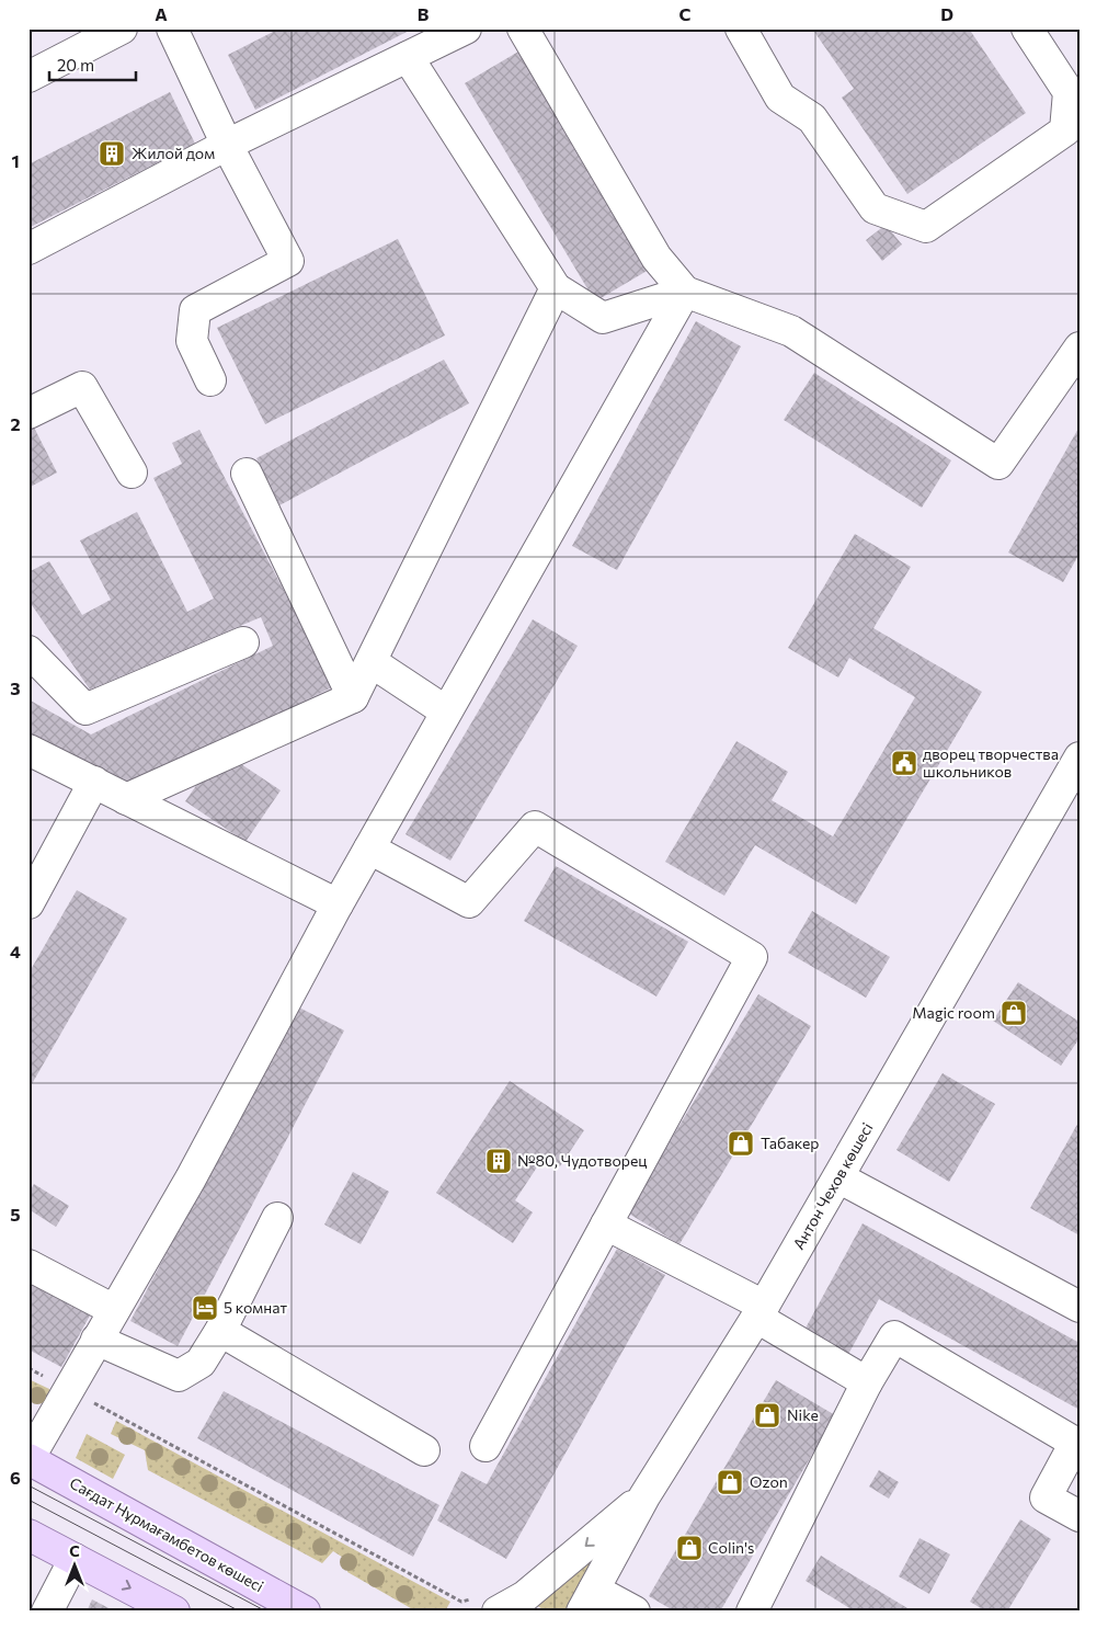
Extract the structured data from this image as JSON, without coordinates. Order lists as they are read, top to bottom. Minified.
{"streets":{"main road":["Сағдат Нұрмағамбетов көшесі"],"street":["Антон Чехов көшесі"]},"places":{"building":["Жилой дом","№80, Чудотворец"],"public building":["дворец творчества школьников"],"shop":["Magic room","Табакер","Nike","Ozon","Colin's"],"hotel":["5 комнат"]},"scale_bar":"20 m","north":"top","grid":{"columns":["A","B","C","D"],"rows":["1","2","3","4","5","6"]}}
